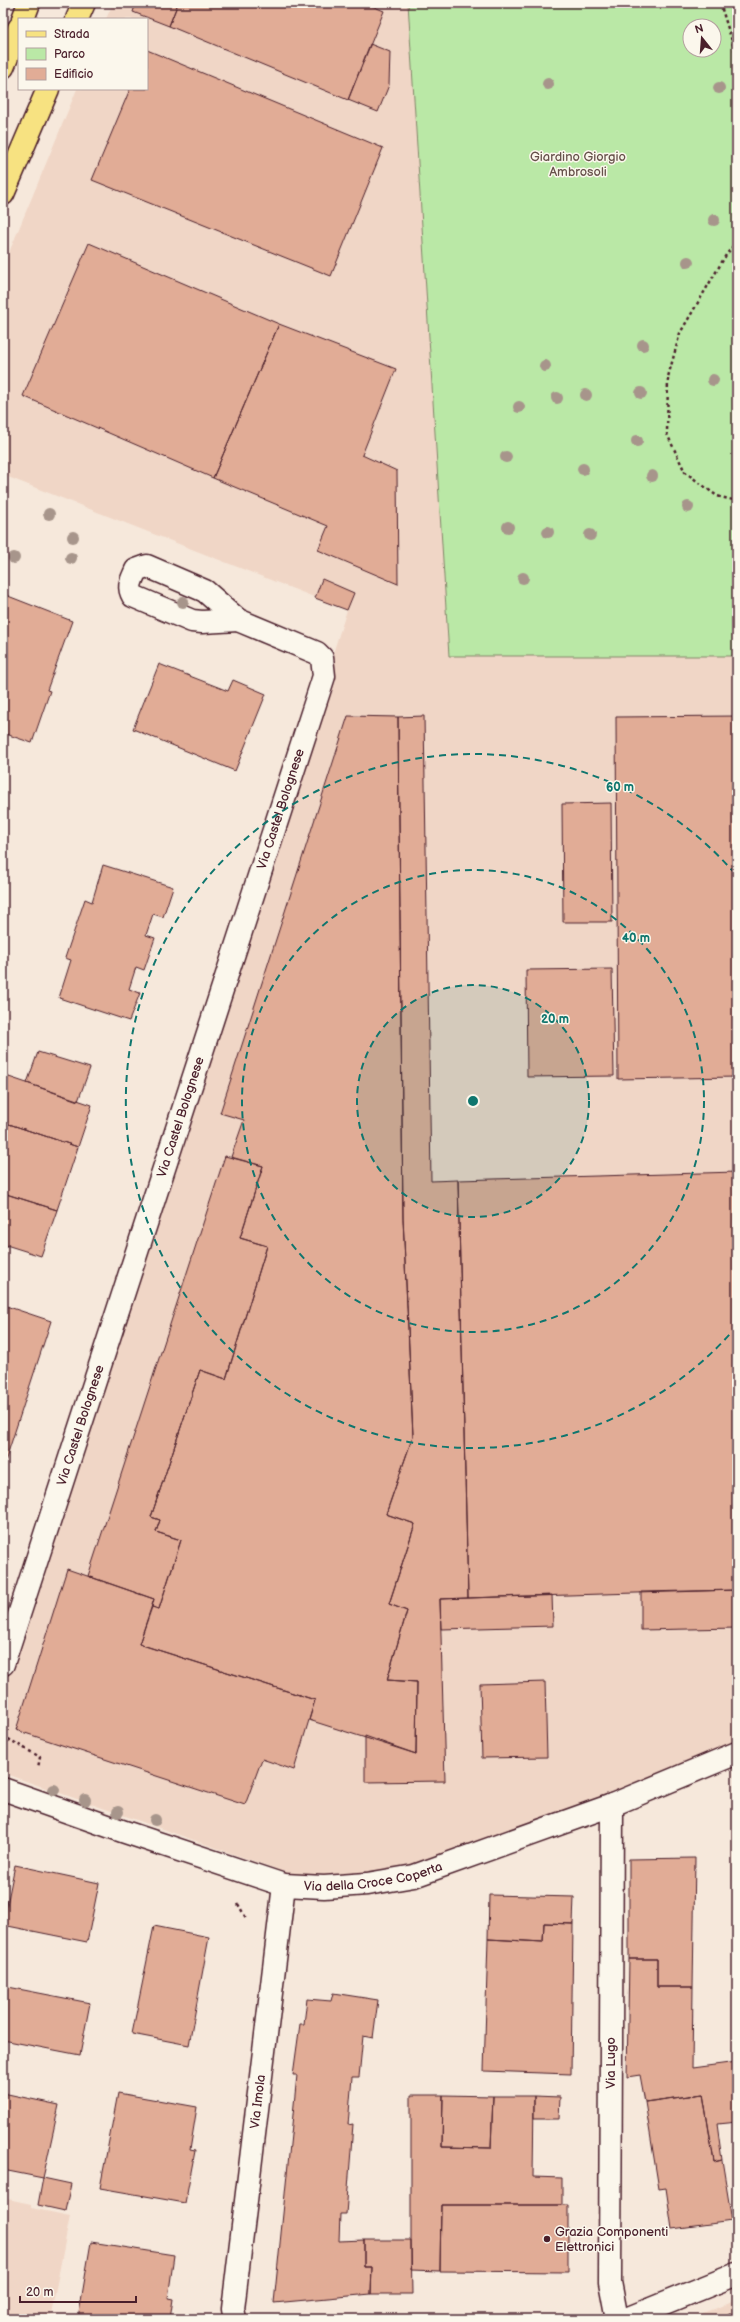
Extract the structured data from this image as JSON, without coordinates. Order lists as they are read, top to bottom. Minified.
{"streets":{"street":["Via Castel Bolognese","Via della Croce Coperta","Via Lugo","Via Imola"]},"crossings":[["Via della Croce Coperta","Via Lugo"],["Via della Croce Coperta","Via Imola"]],"parks":["Giardino Giorgio Ambrosoli"],"places":["Grazia Componenti Elettronici"],"legend":["Strada","Parco","Edificio"],"scale_bar":"20 m","north":"top","rings":["60 m","40 m","20 m"]}
